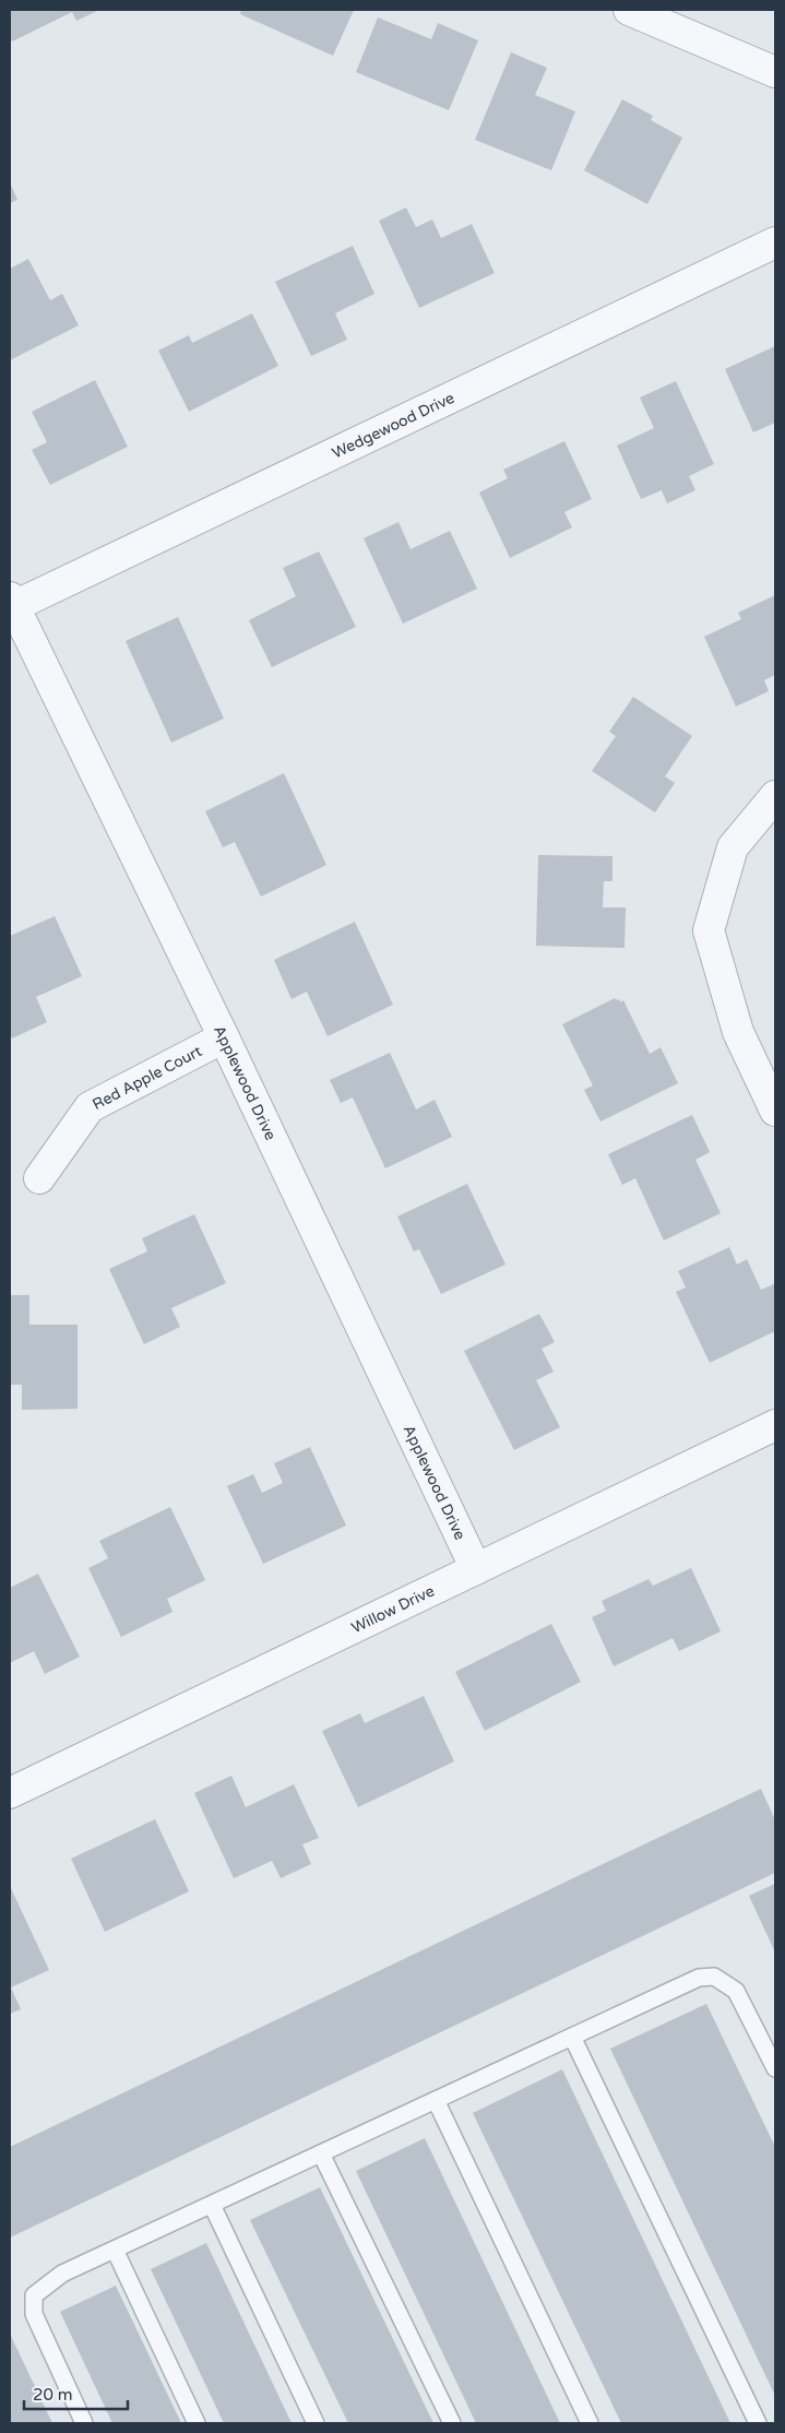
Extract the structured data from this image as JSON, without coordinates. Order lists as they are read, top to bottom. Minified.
{"streets":{"street":["Wedgewood Drive","Red Apple Court","Applewood Drive","Willow Drive"]},"crossings":[["Wedgewood Drive","Applewood Drive"],["Red Apple Court","Applewood Drive"],["Applewood Drive","Willow Drive"]],"scale_bar":"20 m"}
